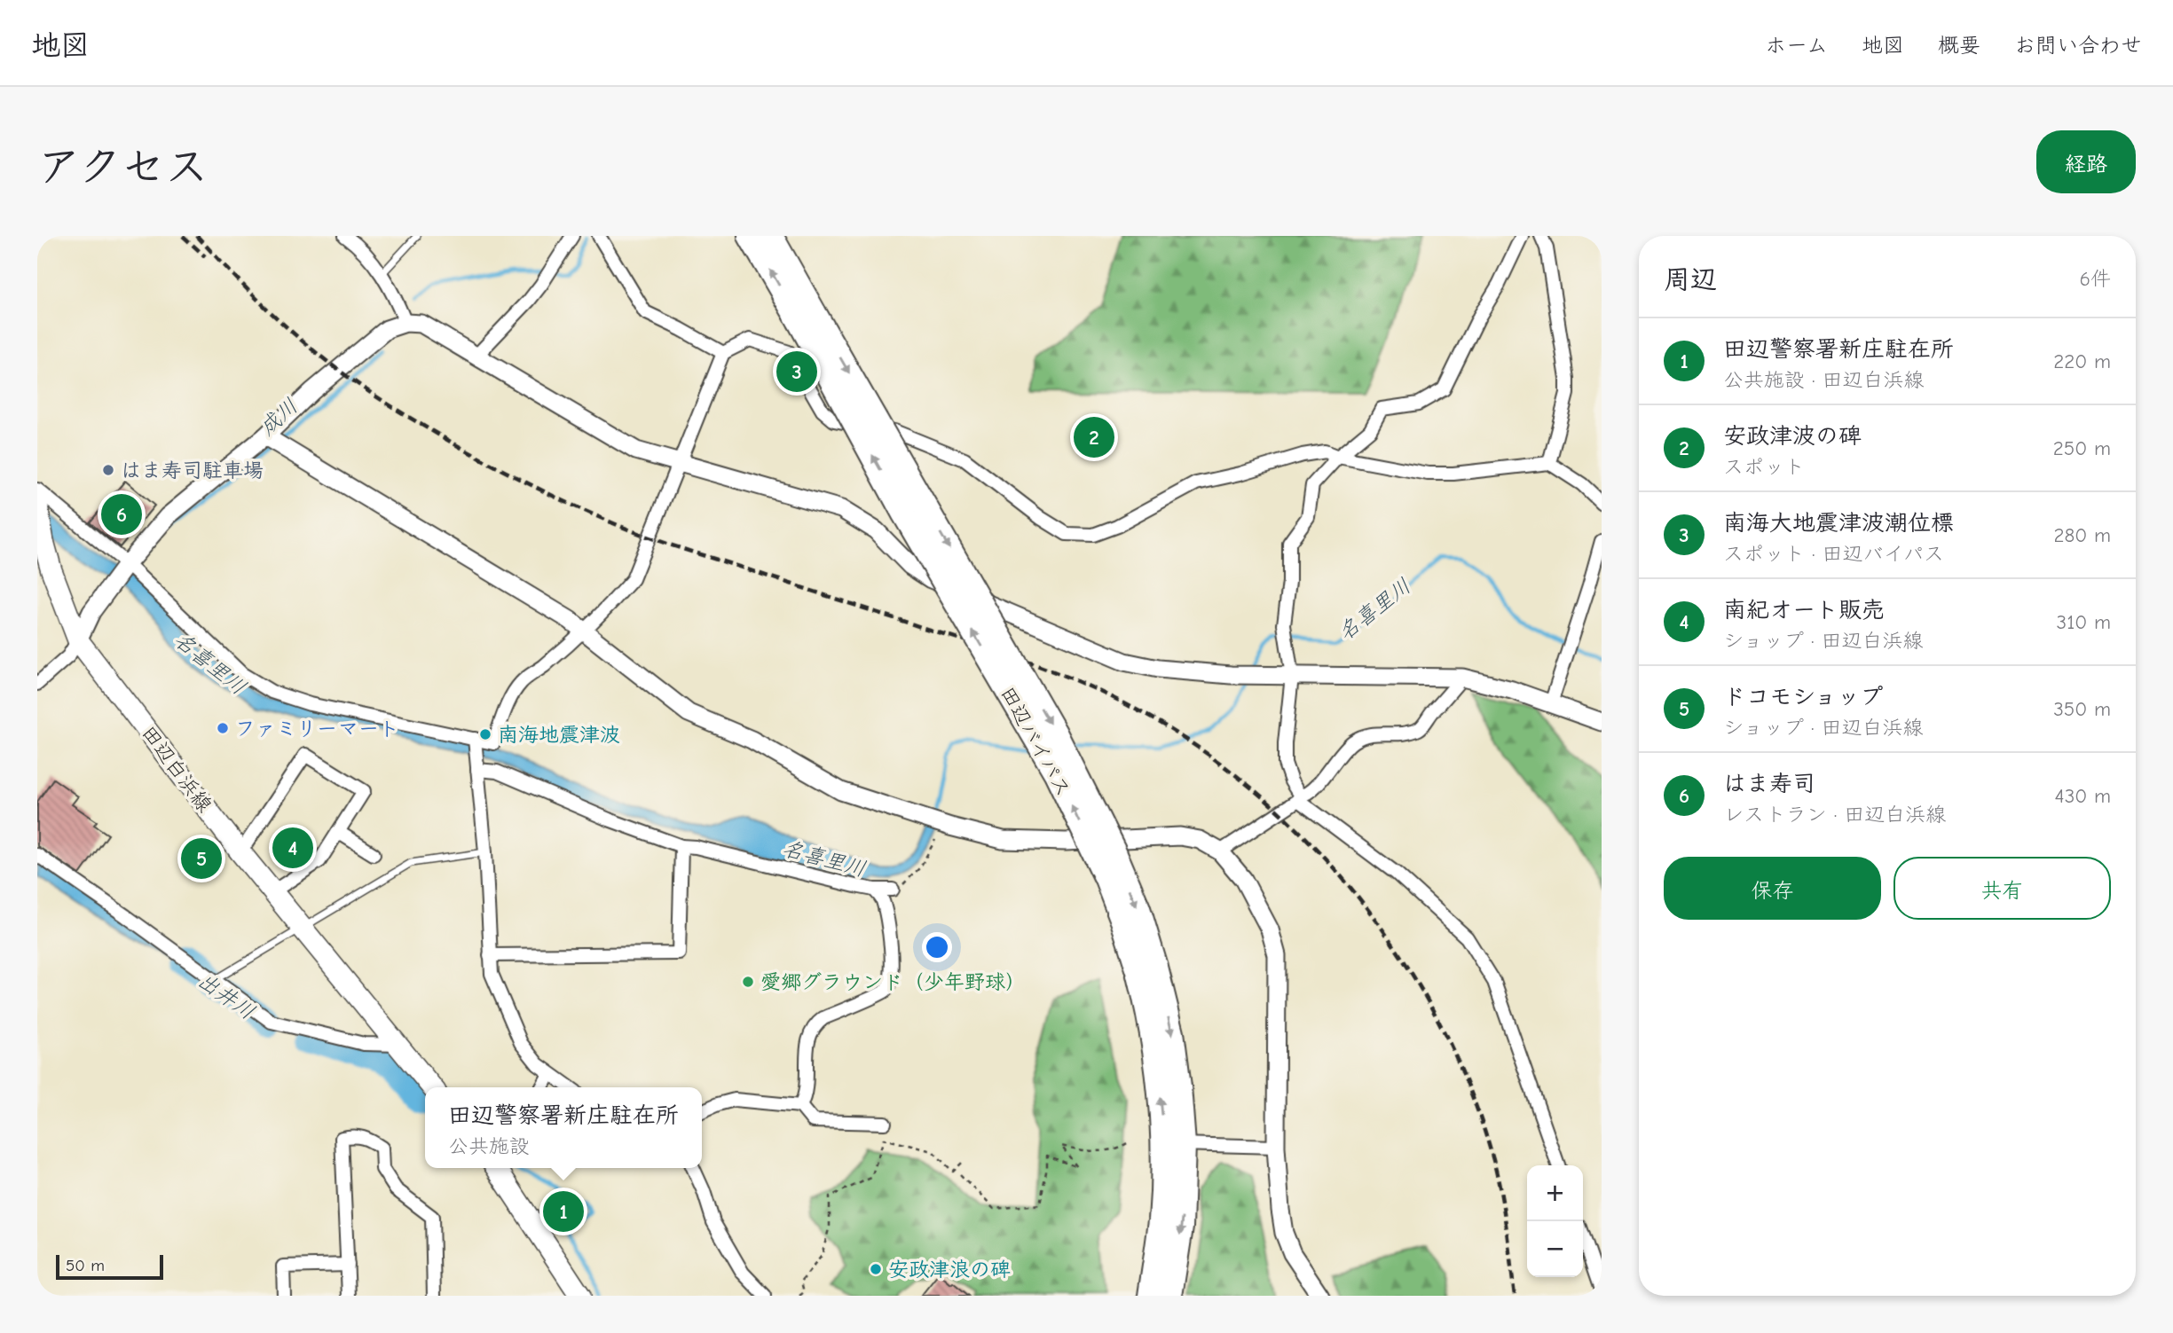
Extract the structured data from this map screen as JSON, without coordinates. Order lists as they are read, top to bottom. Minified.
{"streets":{"highway":["田辺バイパス"],"main road":["田辺白浜線"]},"water":["成川","名喜里川","出井川"],"places":["はま寿司駐車場","ファミリーマート","南海地震津波","愛郷グラウンド（少年野球）","安政津浪の碑"],"scale_bar":"50 m","page":{"header":"地図","nav":["ホーム","地図","概要","お問い合わせ"],"title":"アクセス","buttons":["経路",["保存","共有"]],"heading":["周辺","6件"],"list":[{"mark":"1","name":"田辺警察署新庄駐在所","note":"公共施設 · 田辺白浜線","value":"220 m"},{"mark":"2","name":"安政津波の碑","note":"スポット","value":"250 m"},{"mark":"3","name":"南海大地震津波潮位標","note":"スポット · 田辺バイパス","value":"280 m"},{"mark":"4","name":"南紀オート販売","note":"ショップ · 田辺白浜線","value":"310 m"},{"mark":"5","name":"ドコモショップ","note":"ショップ · 田辺白浜線","value":"350 m"},{"mark":"6","name":"はま寿司","note":"レストラン · 田辺白浜線","value":"430 m"}],"pins":["3","2","6","4","5","1"],"popup":["田辺警察署新庄駐在所","公共施設"],"map_buttons":["+","−"],"scale":"50 m"}}
